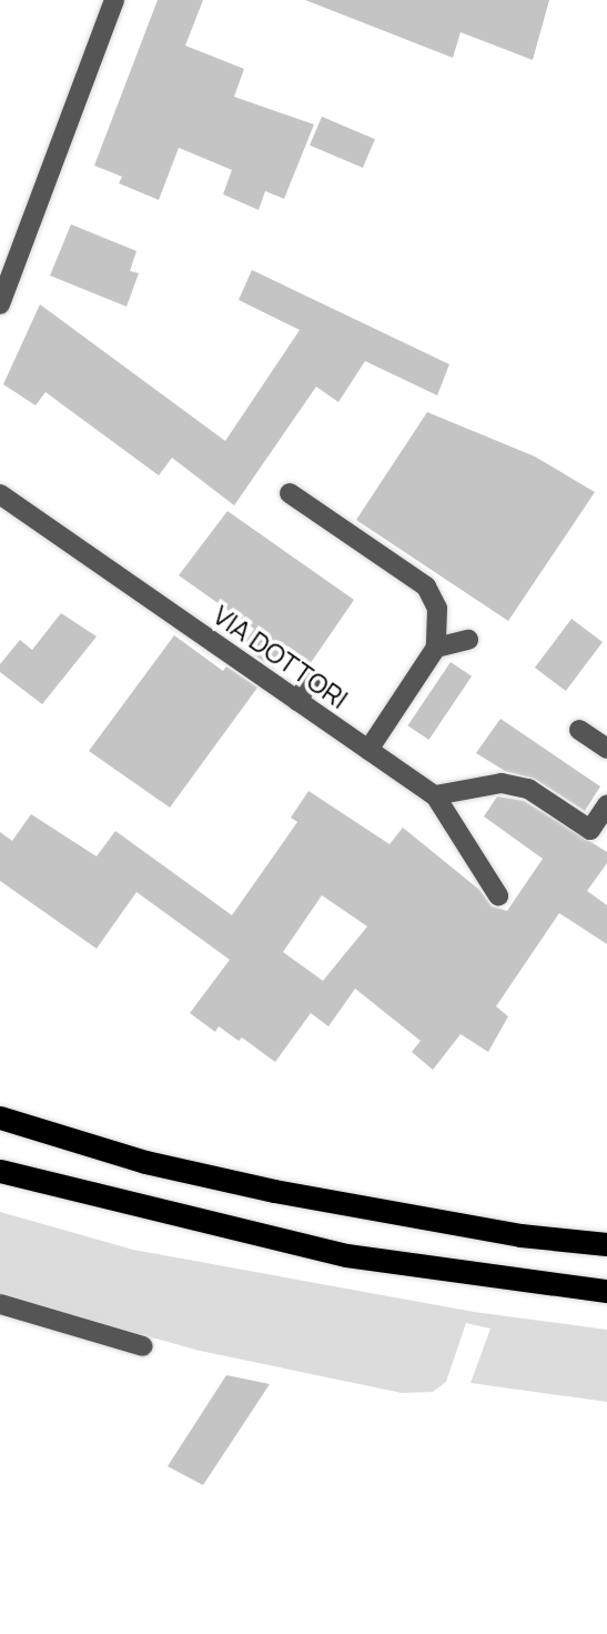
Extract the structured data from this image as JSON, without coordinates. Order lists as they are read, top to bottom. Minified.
{"streets":{"street":["VIA DOTTORI"]}}
